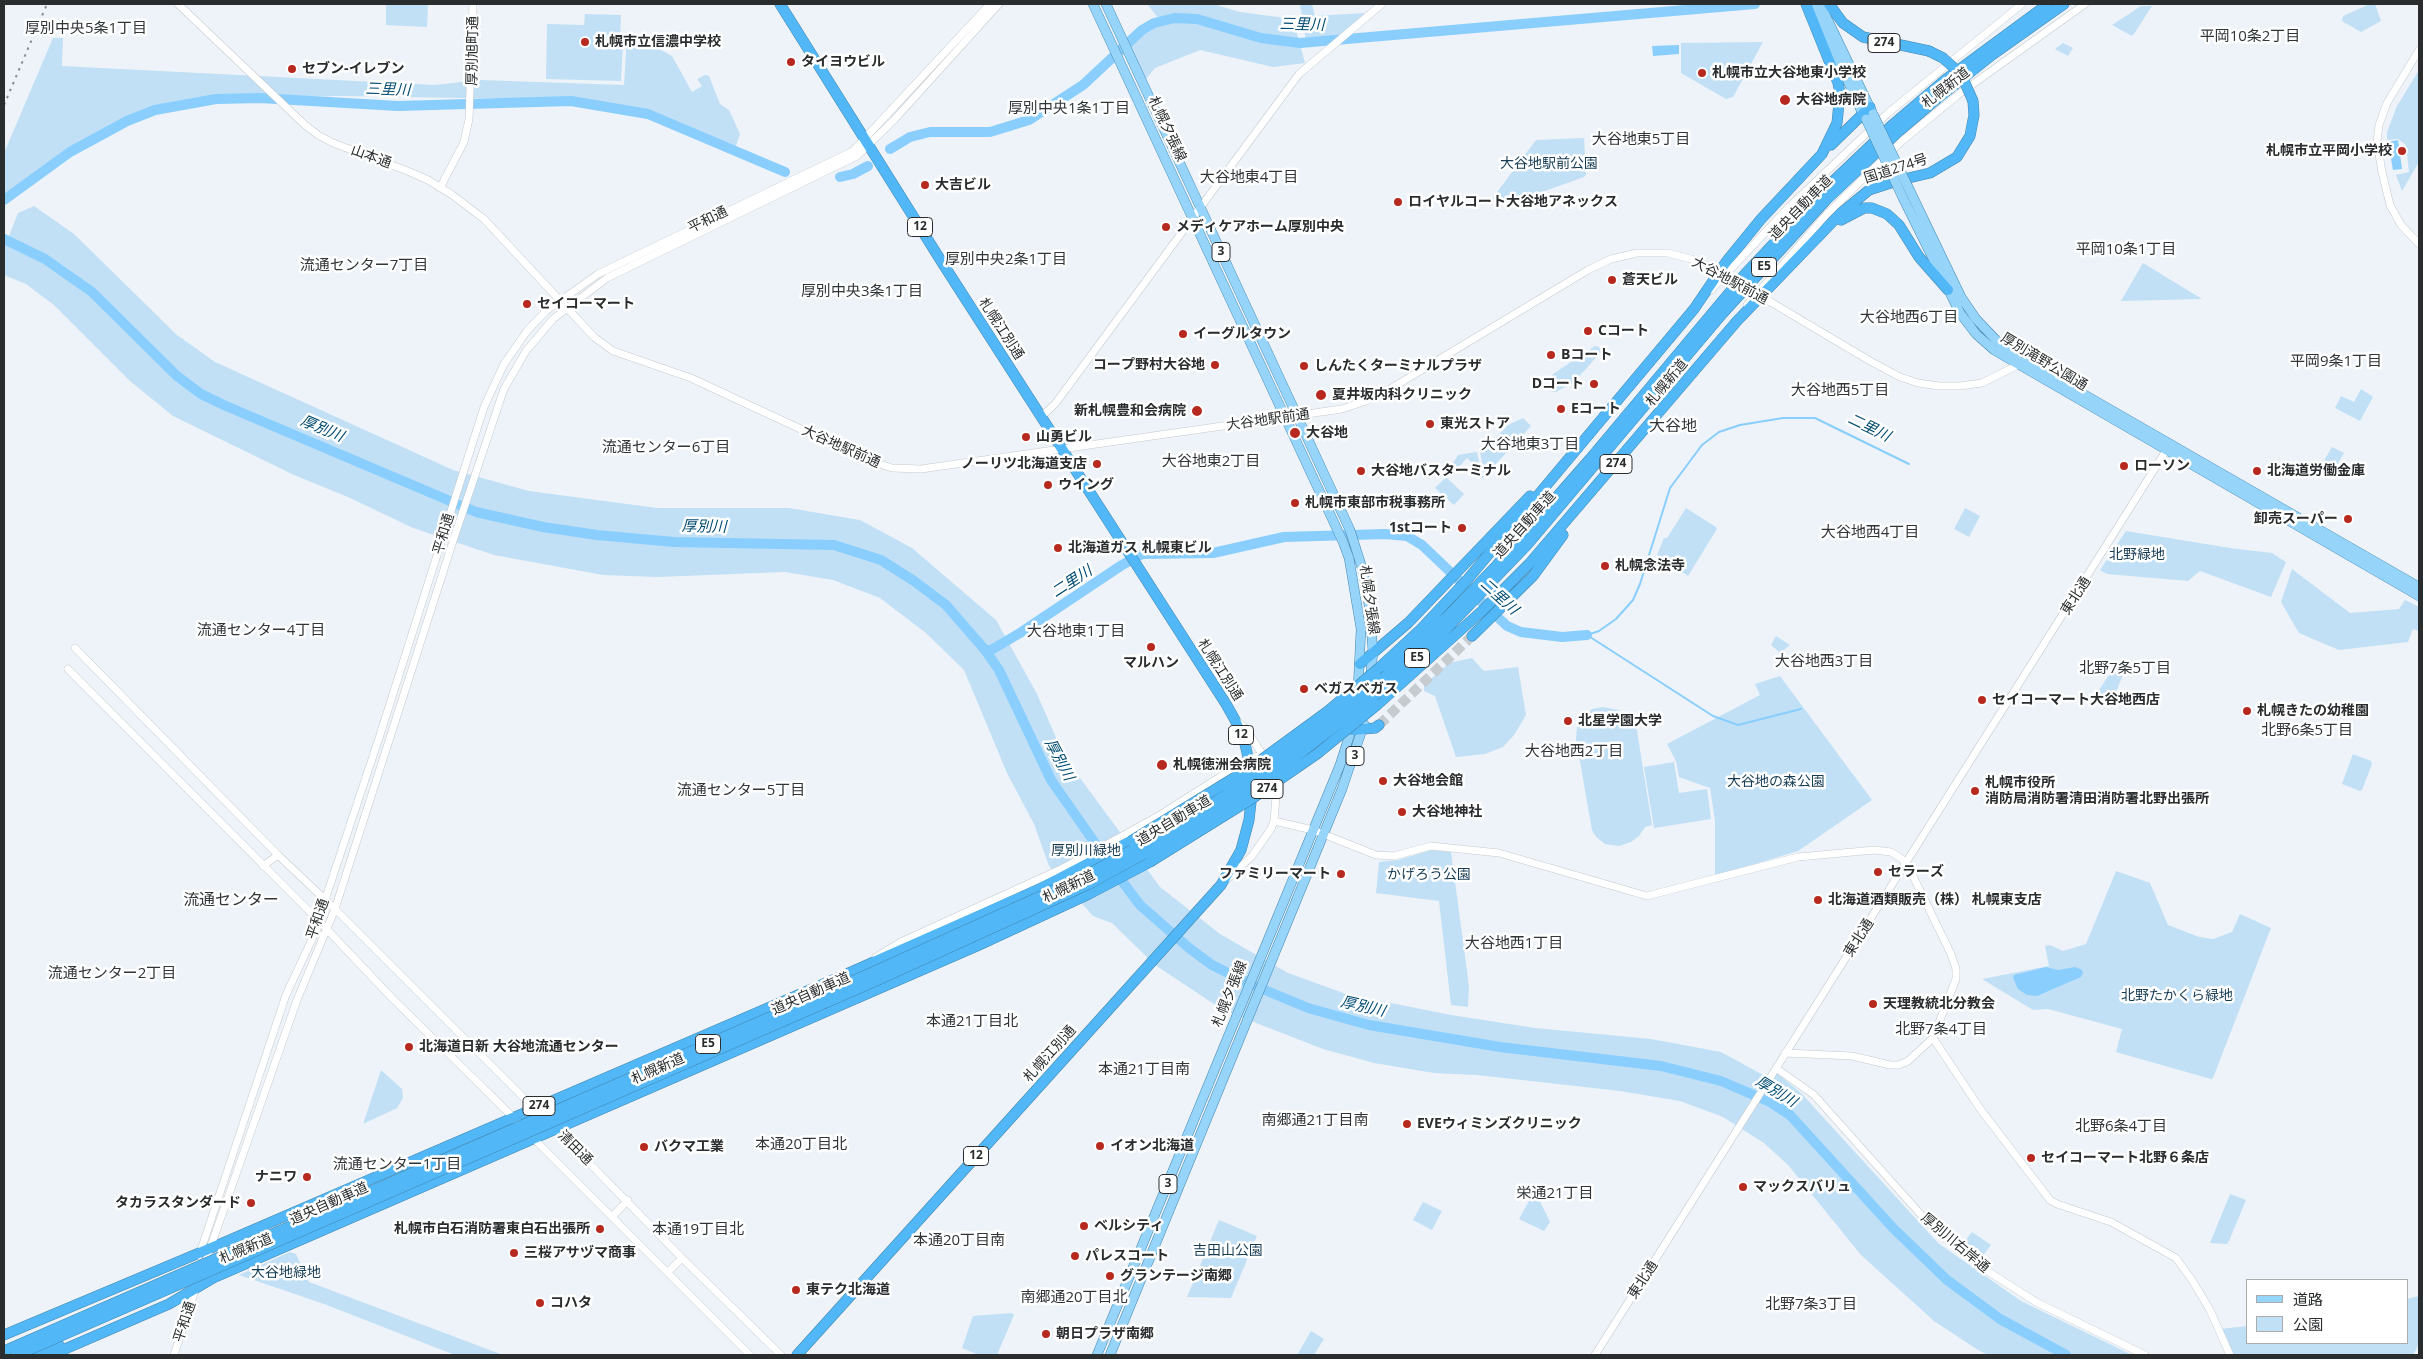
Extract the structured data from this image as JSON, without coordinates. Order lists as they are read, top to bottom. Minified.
{"streets":{"highway":["274","札幌新道","国道274号","道央自動車道","12","E5","札幌江別通"],"main road":["札幌夕張線","3","厚別滝野公園通"],"street":["厚別旭町通","山本通","平和通","大谷地駅前通","東北通","清田通","厚別川右岸通"]},"crossings":[["274","札幌新道"],["厚別旭町通","山本通"],["札幌新道","国道274号"],["札幌新道","平和通"],["札幌新道","清田通"],["札幌夕張線","大谷地駅前通"],["山本通","平和通"],["山本通","大谷地駅前通"],["国道274号","厚別滝野公園通"],["平和通","大谷地駅前通"],["平和通","札幌江別通"],["平和通","清田通"],["大谷地駅前通","札幌江別通"],["大谷地駅前通","厚別滝野公園通"],["厚別滝野公園通","東北通"],["東北通","厚別川右岸通"]],"districts":["厚別中央5条1丁目","平岡10条2丁目","厚別中央1条1丁目","大谷地東5丁目","大谷地東4丁目","平岡10条1丁目","厚別中央2条1丁目","流通センター7丁目","厚別中央3条1丁目","大谷地西6丁目","平岡9条1丁目","大谷地西5丁目","大谷地","大谷地東3丁目","流通センター6丁目","大谷地東2丁目","大谷地西4丁目","流通センター4丁目","大谷地東1丁目","大谷地西3丁目","北野7条5丁目","北野6条5丁目","大谷地西2丁目","流通センター5丁目","流通センター","大谷地西1丁目","流通センター2丁目","本通21丁目北","北野7条4丁目","本通21丁目南","南郷通21丁目南","北野6条4丁目","本通20丁目北","流通センター1丁目","栄通21丁目","本通19丁目北","本通20丁目南","南郷通20丁目北","北野7条3丁目"],"water":["三里川","二里川","厚別川"],"parks":["大谷地駅前公園","北野緑地","大谷地の森公園","厚別川緑地","かげろう公園","北野たかくら緑地","吉田山公園","大谷地緑地"],"places":["札幌市立信濃中学校","タイヨウビル","セブン-イレブン","札幌市立大谷地東小学校","大谷地病院","札幌市立平岡小学校","大吉ビル","ロイヤルコート大谷地アネックス","メディケアホーム厚別中央","蒼天ビル","セイコーマート","Cコート","イーグルタウン","Bコート","コープ野村大谷地","しんたくターミナルプラザ","Dコート","夏井坂内科クリニック","Eコート","新札幌豊和会病院","東光ストア","大谷地","山勇ビル","ノーリツ北海道支店","ローソン","大谷地バスターミナル","北海道労働金庫","ウイング","札幌市東部市税事務所","卸売スーパー","1stコート","北海道ガス 札幌東ビル","札幌念法寺","マルハン","ベガスベガス","セイコーマート大谷地西店","札幌きたの幼稚園","北星学園大学","札幌徳洲会病院","大谷地会館","札幌市役所 消防局消防署清田消防署北野出張所","大谷地神社","セラーズ","ファミリーマート","北海道酒類販売（株） 札幌東支店","天理教統北分教会","北海道日新 大谷地流通センター","EVEウィミンズクリニック","イオン北海道","バクマ工業","セイコーマート北野６条店","ナニワ","マックスバリュ","タカラスタンダード","ベルシティ","札幌市白石消防署東白石出張所","三桜アサヅマ商事","パレスコート","グランテージ南郷","東テク北海道","コハタ","朝日プラザ南郷"],"legend":["道路","公園"]}
